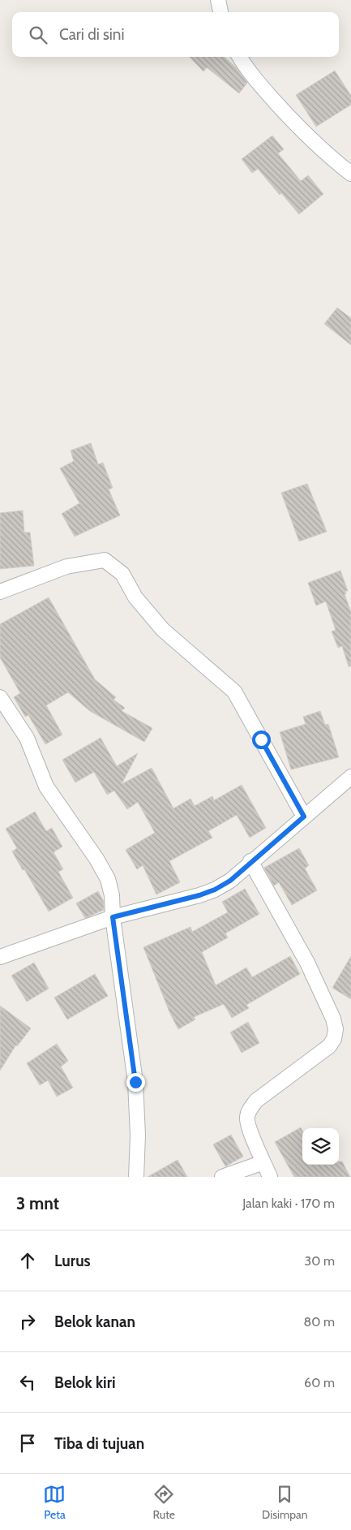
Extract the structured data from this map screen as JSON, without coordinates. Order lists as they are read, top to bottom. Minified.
{"page":{"search":"Cari di sini","heading":["3 mnt","Jalan kaki · 170 m"],"list":[["Lurus","30 m"],["Belok kanan","80 m"],["Belok kiri","60 m"],"Tiba di tujuan"],"nav":["Peta","Rute","Disimpan"]}}
